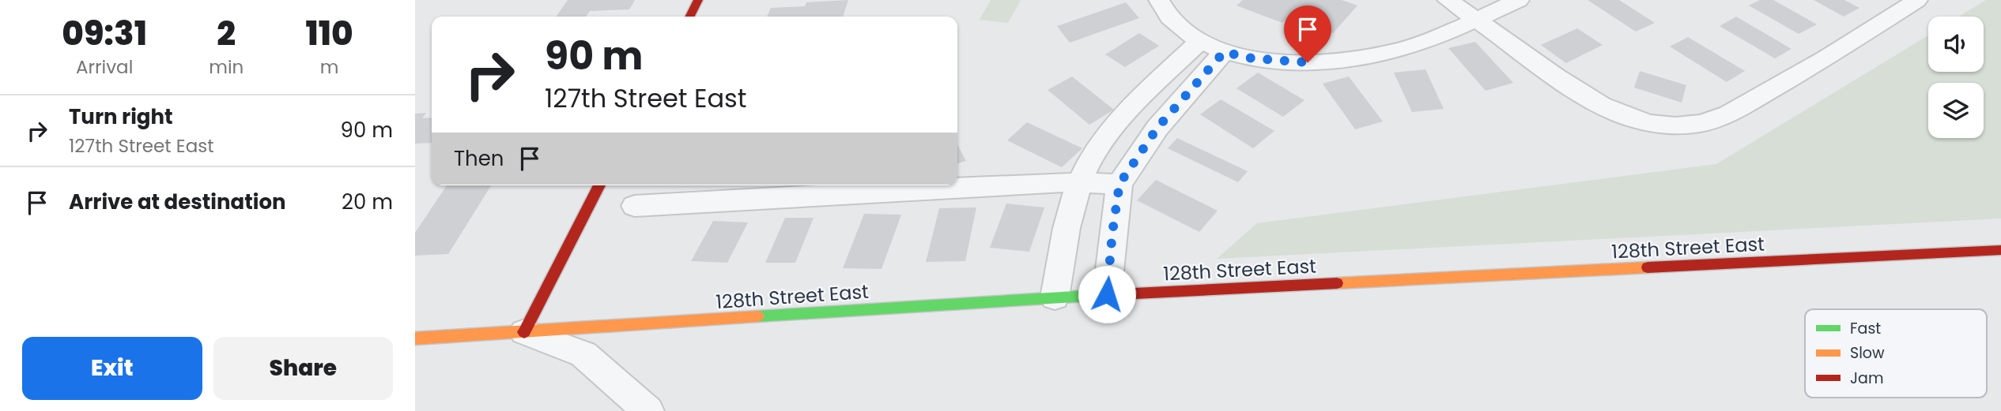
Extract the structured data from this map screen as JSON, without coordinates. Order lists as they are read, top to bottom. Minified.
{"streets":{"street":["128th Street East"]},"legend":["Fast","Slow","Jam"],"page":{"eta":["09:31","Arrival","2","min","110","m"],"turn":["90 m","127th Street East"],"list":[{"name":"Turn right","note":"127th Street East","value":"90 m"},{"name":"Arrive at destination","value":"20 m"}],"then":"Then","buttons":["Exit","Share"]}}
